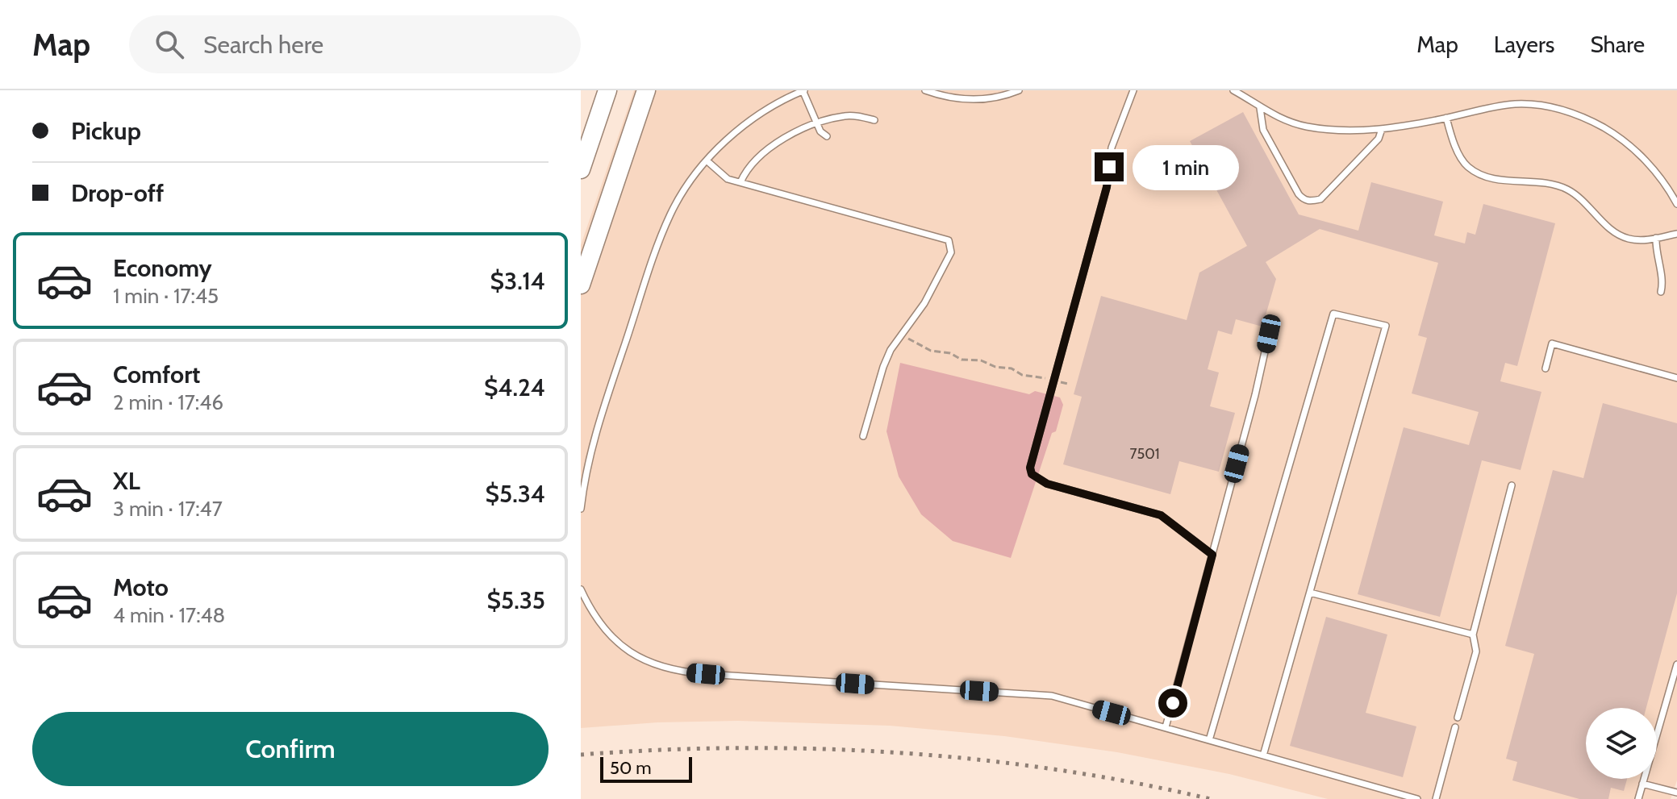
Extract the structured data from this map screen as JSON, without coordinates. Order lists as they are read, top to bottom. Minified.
{"house_numbers":["7501"],"scale_bar":"50 m","page":{"header":"Map","search":"Search here","nav":["Map","Layers","Share"],"banner":["Pickup","Drop-off"],"bubble":"1 min","list":[{"name":"Economy","note":"1 min · 17:45","value":"$3.14"},{"name":"Comfort","note":"2 min · 17:46","value":"$4.24"},{"name":"XL","note":"3 min · 17:47","value":"$5.34"},{"name":"Moto","note":"4 min · 17:48","value":"$5.35"}],"buttons":"Confirm","scale":"50 m"}}
